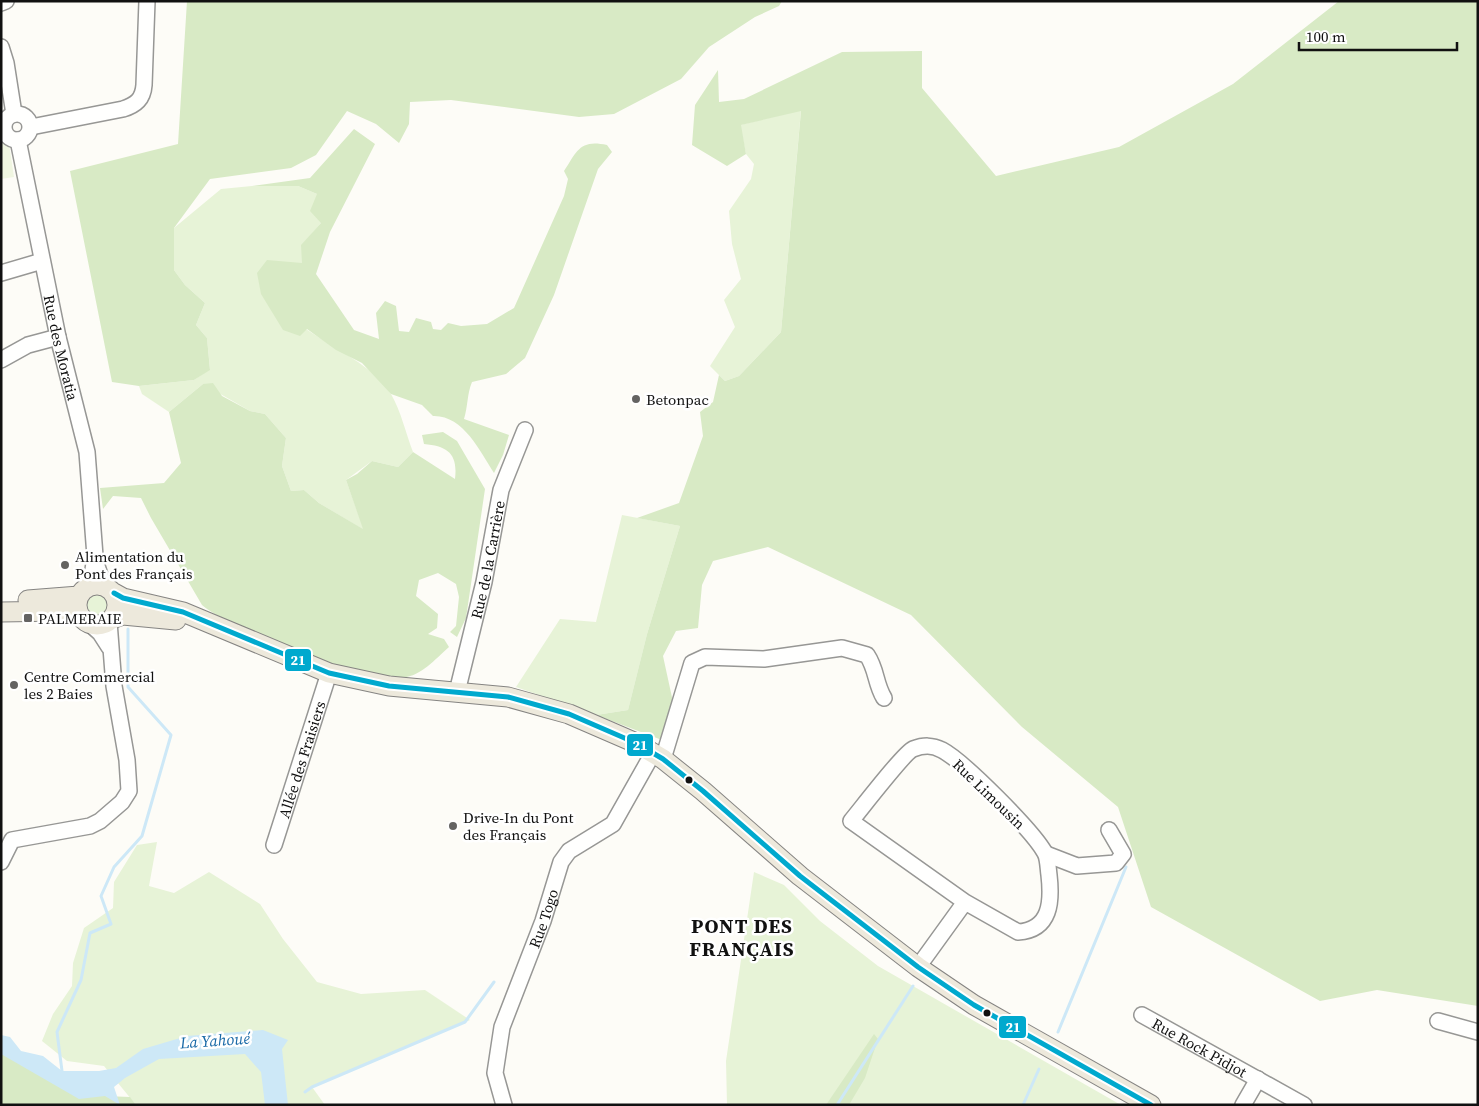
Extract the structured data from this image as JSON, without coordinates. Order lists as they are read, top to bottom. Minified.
{"streets":{"street":["Rue des Moratia","Rue de la Carrière","Allée des Fraisiers","Rue Limousin","Rue Togo","Rue Rock Pidjot"]},"districts":["PONT DES FRANÇAIS"],"water":["La Yahoué"],"places":{"other":["Betonpac","Alimentation du Pont des Français","Centre Commercial les 2 Baies","Drive-In du Pont des Français"],"transit":["PALMERAIE"]},"lines":["transit line 21"],"scale_bar":"100 m"}
